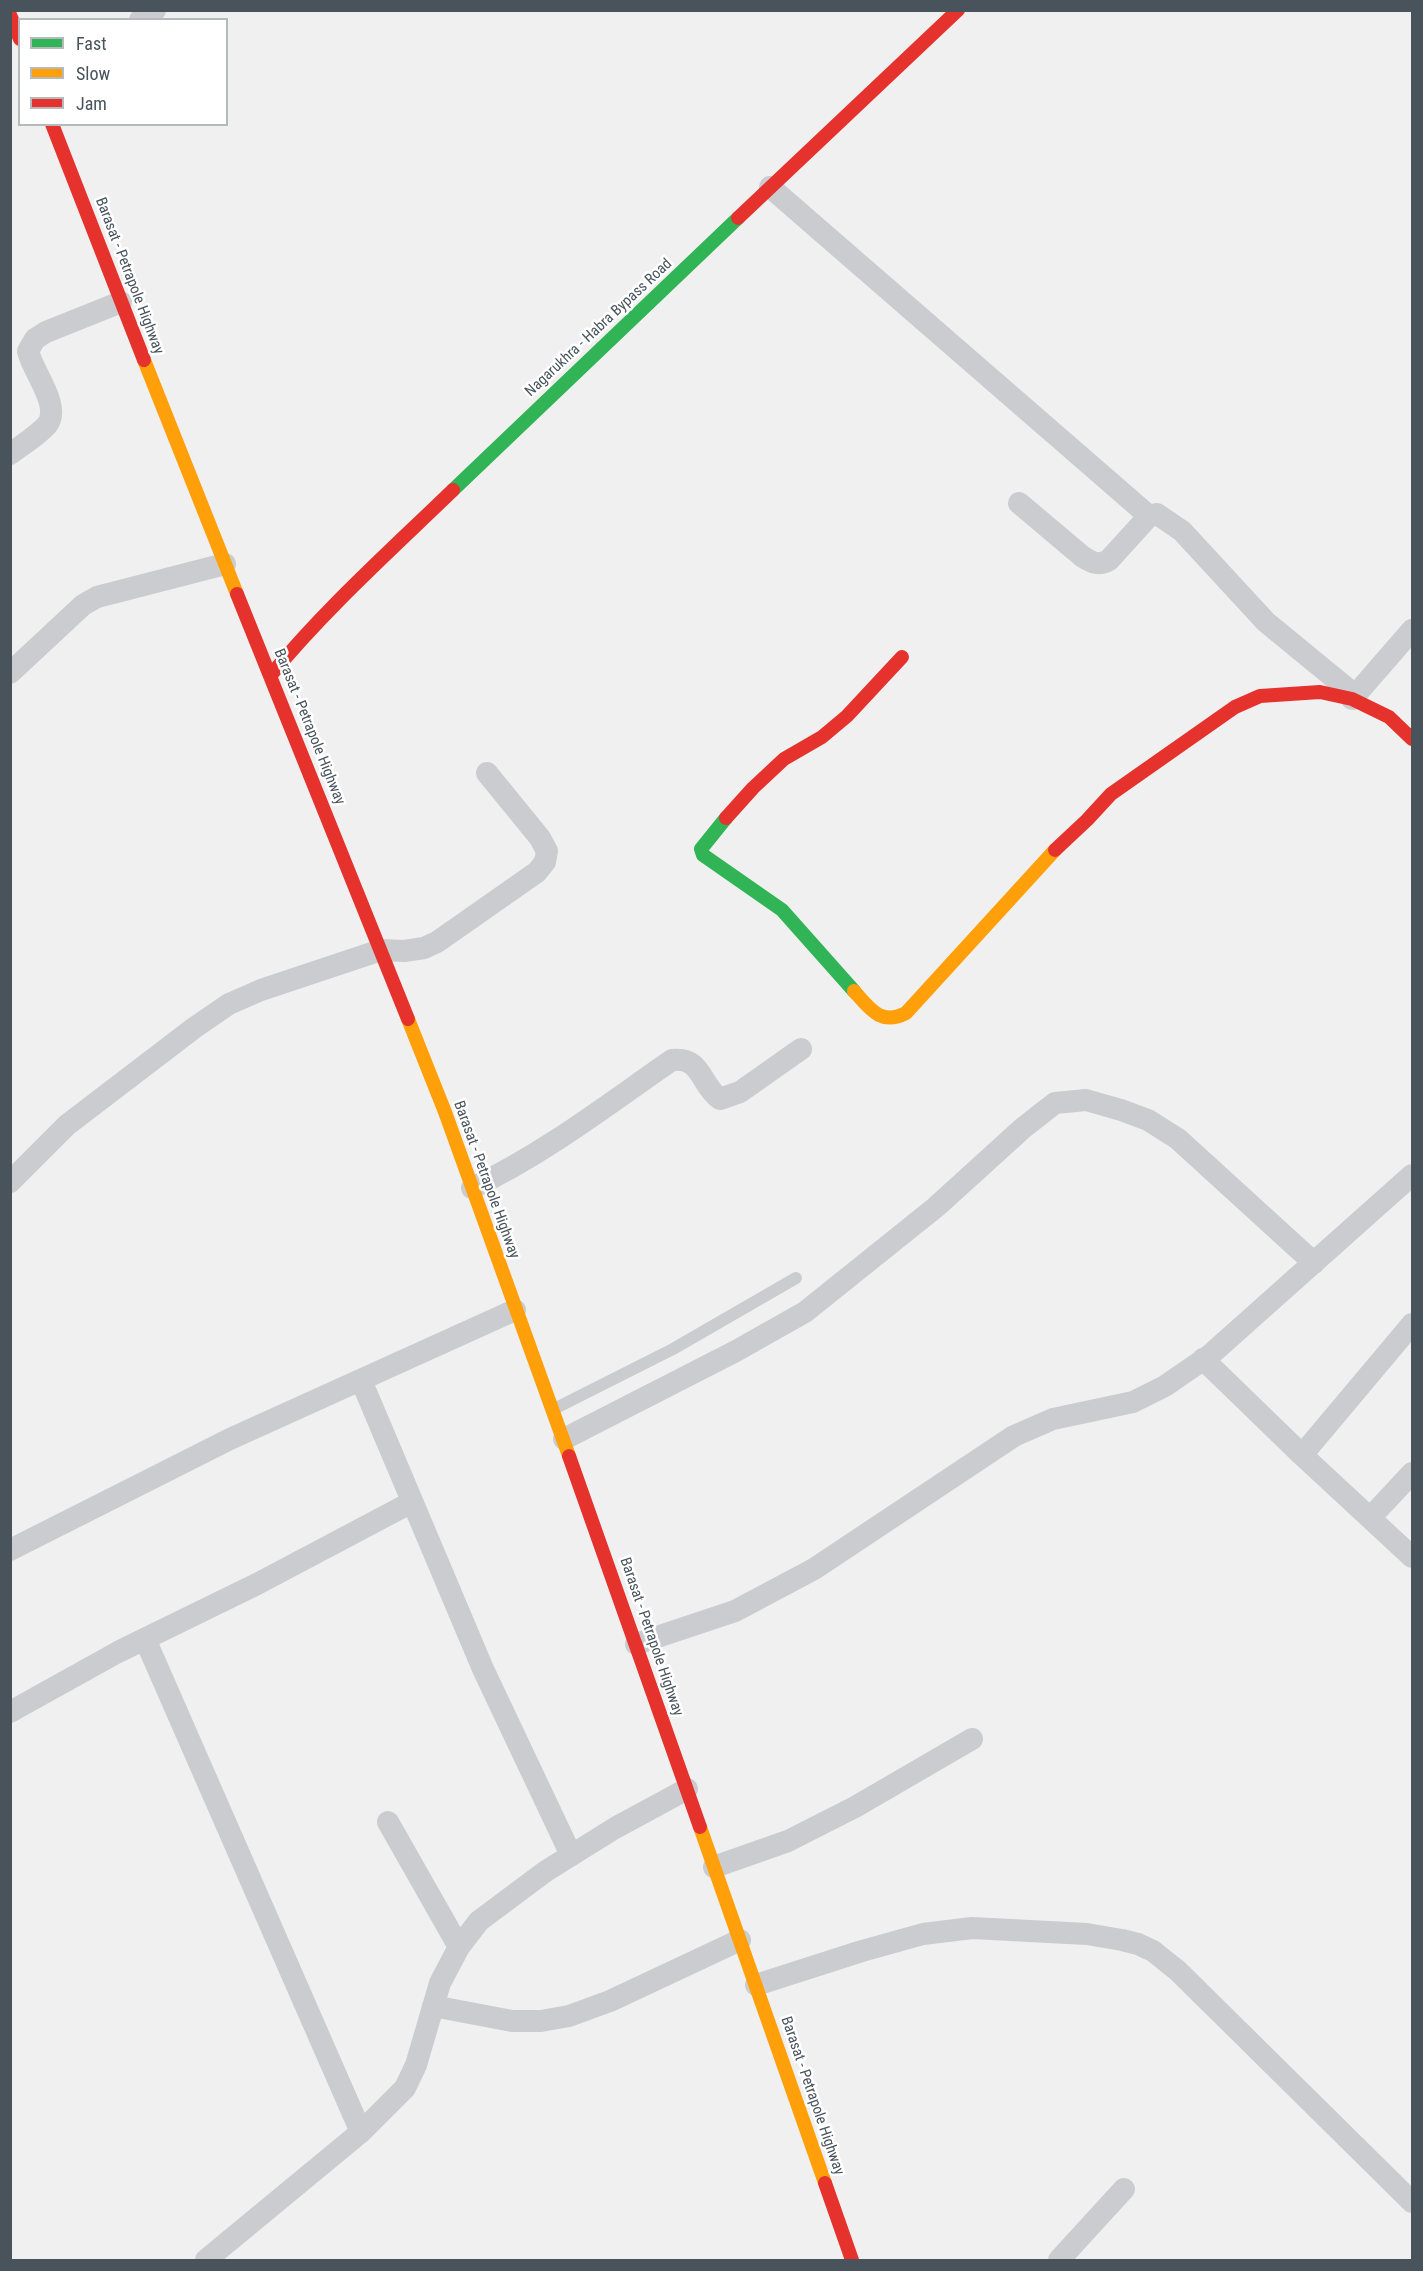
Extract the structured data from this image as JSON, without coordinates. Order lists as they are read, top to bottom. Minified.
{"streets":{"main road":["Barasat - Petrapole Highway","Nagarukhra - Habra Bypass Road"]},"crossings":[["Barasat - Petrapole Highway","Nagarukhra - Habra Bypass Road"]],"legend":["Fast","Slow","Jam"]}
